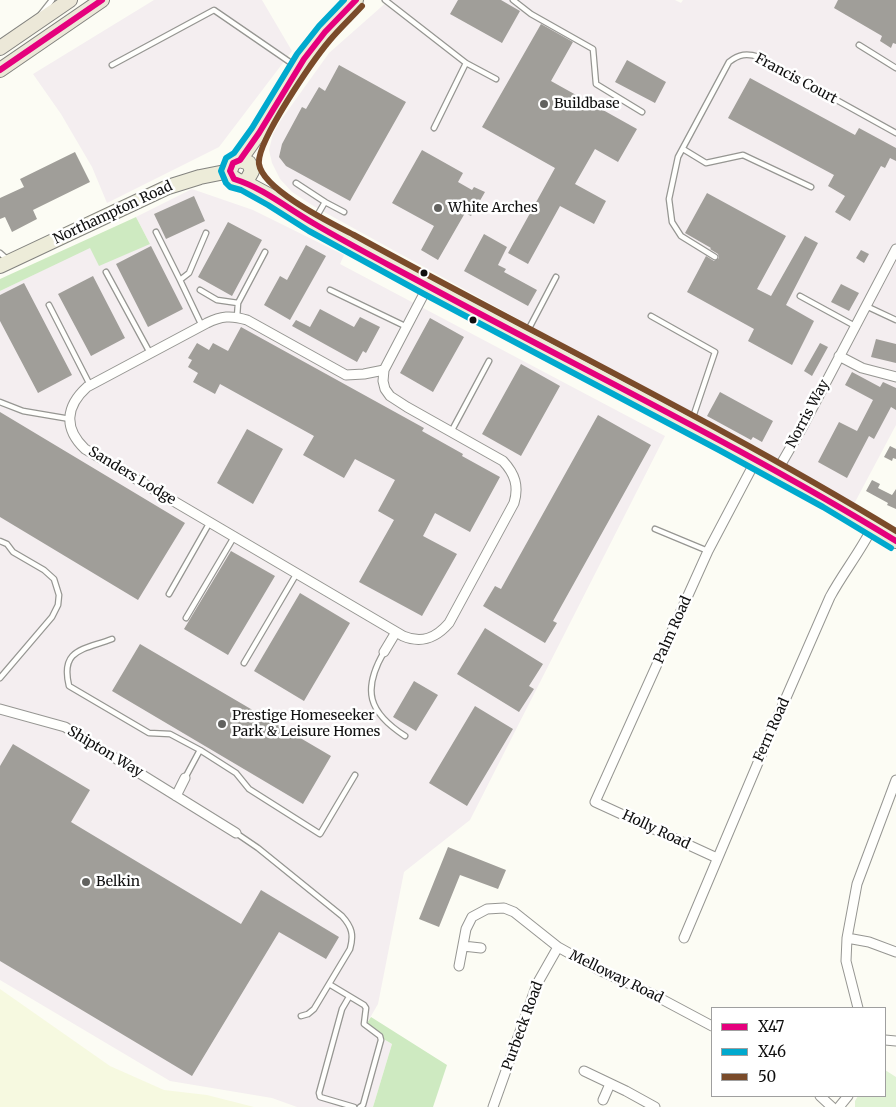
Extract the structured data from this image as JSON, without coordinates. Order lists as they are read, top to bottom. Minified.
{"streets":{"main road":["Northampton Road"],"street":["Norris Way","Sanders Lodge","Palm Road","Fern Road","Shipton Way","Holly Road","Melloway Road","Purbeck Road"],"lane":["Francis Court"]},"crossings":[["Palm Road","Holly Road"],["Fern Road","Holly Road"],["Melloway Road","Purbeck Road"]],"places":["Buildbase","White Arches","Prestige Homeseeker Park & Leisure Homes","Belkin"],"lines":["transit line X47","transit line X46","transit line 50"],"legend":["X47","X46","50"]}
